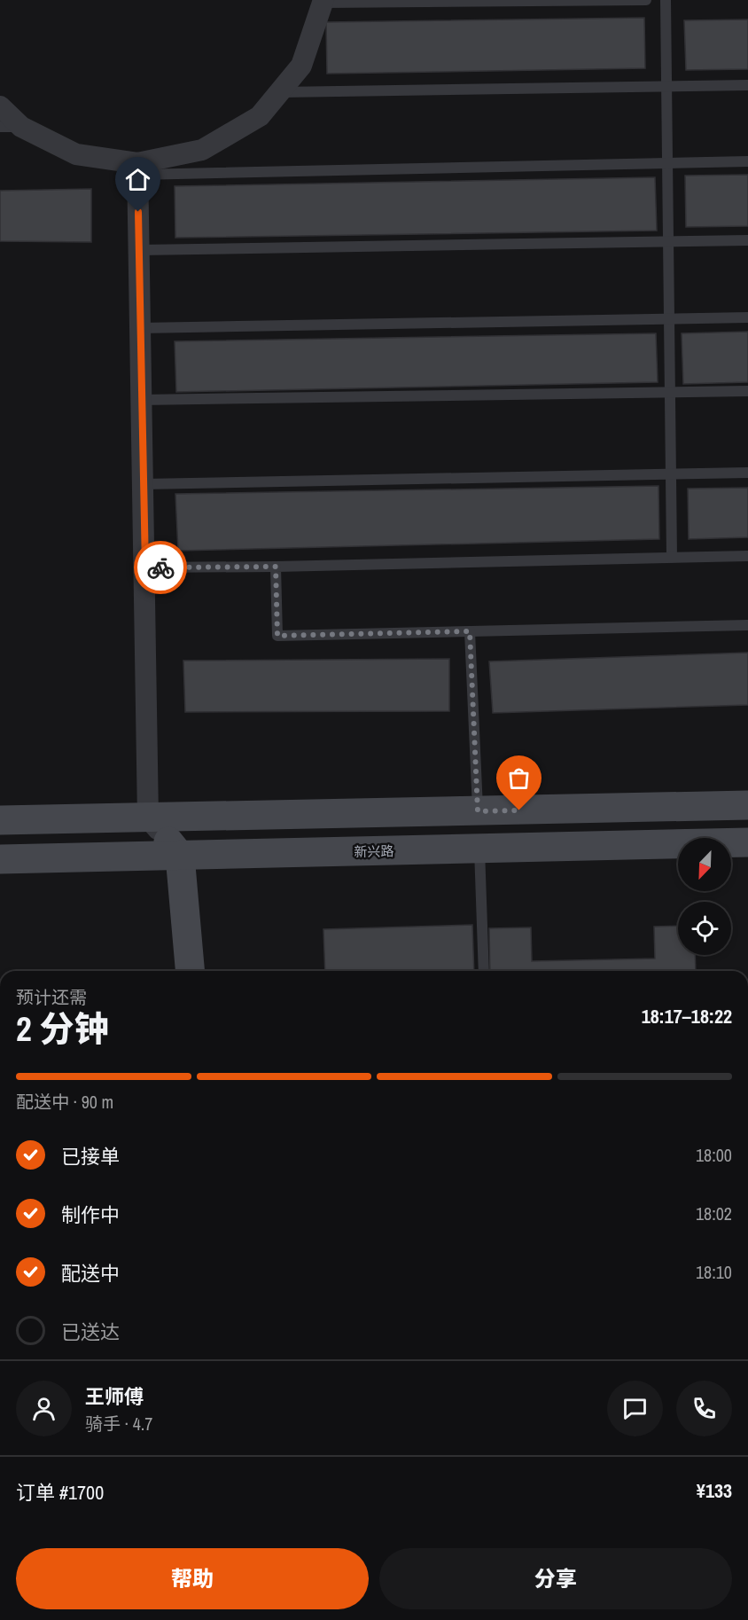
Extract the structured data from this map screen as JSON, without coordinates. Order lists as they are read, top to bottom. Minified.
{"streets":{"main road":["新兴路"]},"north":"bottom left","page":{"heading":["2 分钟","预计还需","18:17–18:22"],"panel":["王师傅","骑手 · 4.7","订单 #1700","¥133"],"bar":"配送中 · 90 m","list":[["已接单","18:00"],["制作中","18:02"],["配送中","18:10"],"已送达"],"buttons":["帮助","分享"]}}
